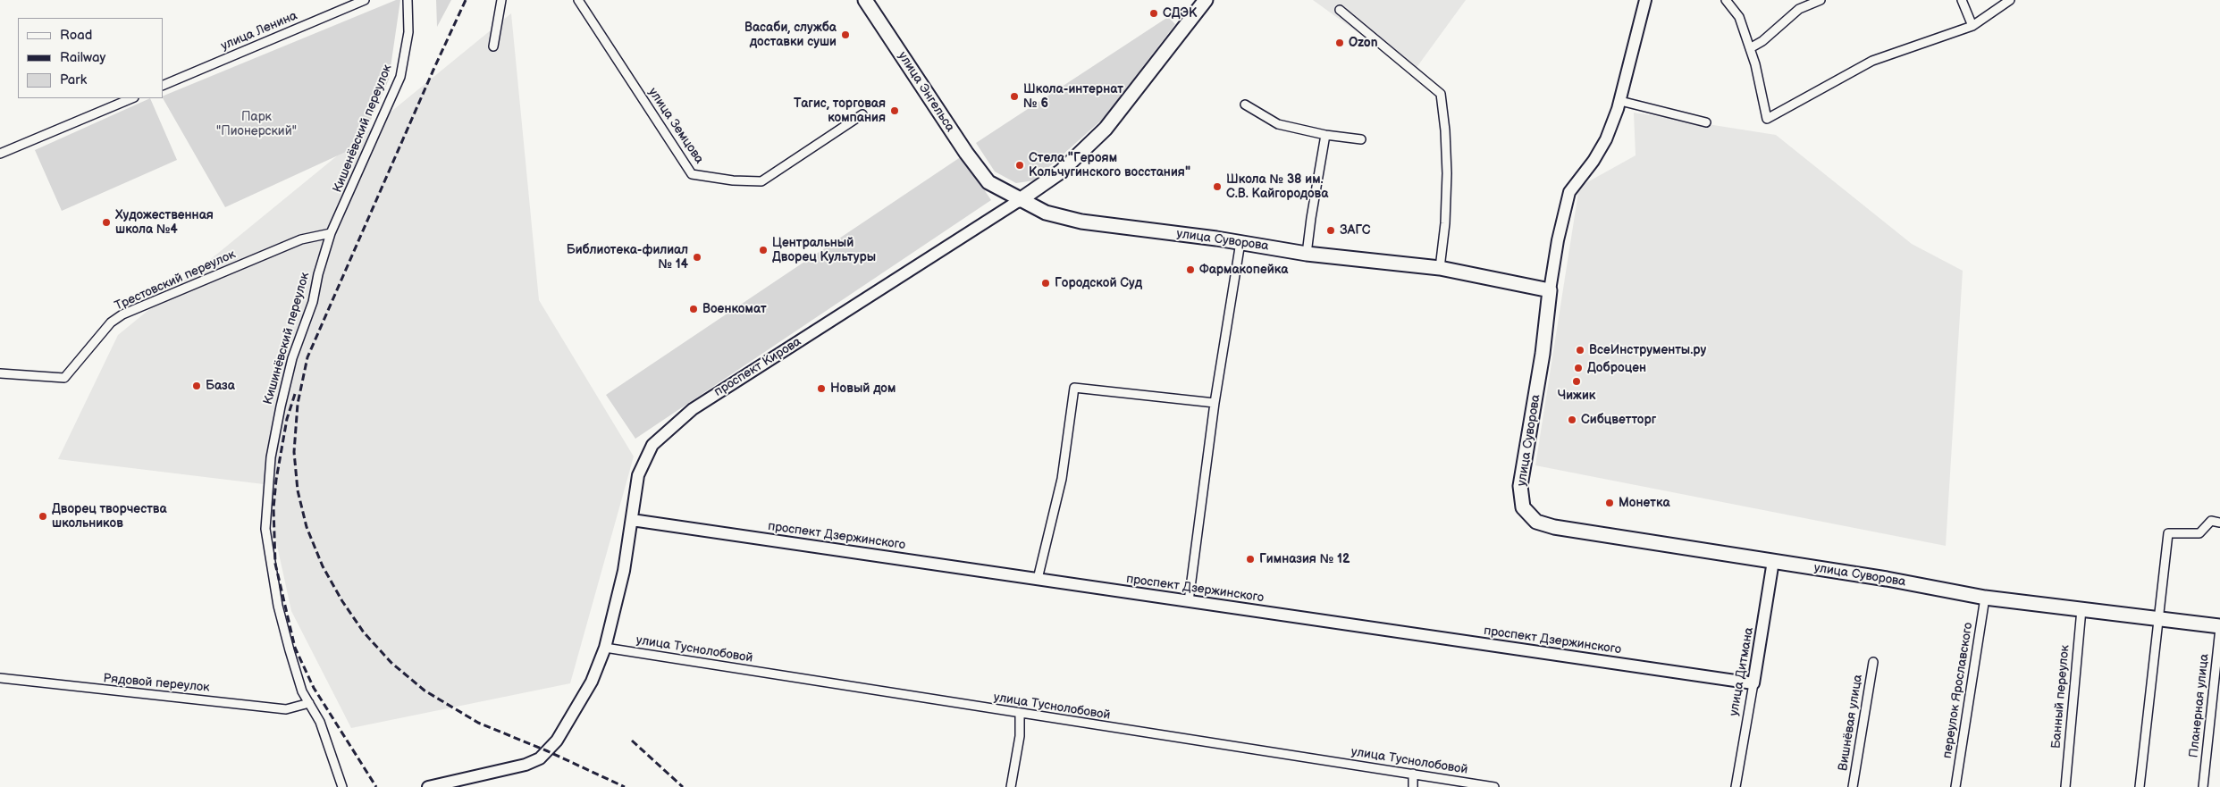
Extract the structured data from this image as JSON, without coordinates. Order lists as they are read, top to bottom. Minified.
{"streets":{"main road":["улица Энгельса","улица Суворова","проспект Кирова"],"street":["улица Ленина","улица Земцова","Кишенёвский переулок","Трестовский переулок","Кишинёвский переулок","проспект Дзержинского","улица Туснолобовой","улица Дитмана","Рядовой переулок","переулок Ярославского","Банный переулок","Планерная улица","Вишнёвая улица"]},"crossings":[["улица Энгельса","улица Суворова"],["Кишенёвский переулок","Трестовский переулок"],["Кишенёвский переулок","Кишинёвский переулок"],["улица Суворова","проспект Кирова"],["улица Суворова","улица Дитмана"],["улица Суворова","переулок Ярославского"],["улица Суворова","Банный переулок"],["улица Суворова","Планерная улица"],["Трестовский переулок","Кишинёвский переулок"],["Кишинёвский переулок","Рядовой переулок"],["проспект Кирова","проспект Дзержинского"],["проспект Кирова","улица Туснолобовой"],["проспект Дзержинского","улица Дитмана"]],"parks":["Парк \"Пионерский\""],"places":["СДЭК","Васаби, служба доставки суши","Ozon","Школа-интернат № 6","Тагис, торговая компания","Стела \"Героям Кольчугинского восстания\"","Школа № 38 им. С.В. Кайгородова","Художественная школа №4","ЗАГС","Центральный Дворец Культуры","Библиотека-филиал № 14","Фармакопейка","Городской Суд","Военкомат","ВсеИнструменты.ру","Доброцен","Чижик","База","Новый дом","Сибцветторг","Монетка","Дворец творчества школьников","Гимназия № 12"],"legend":["Road","Railway","Park"]}
